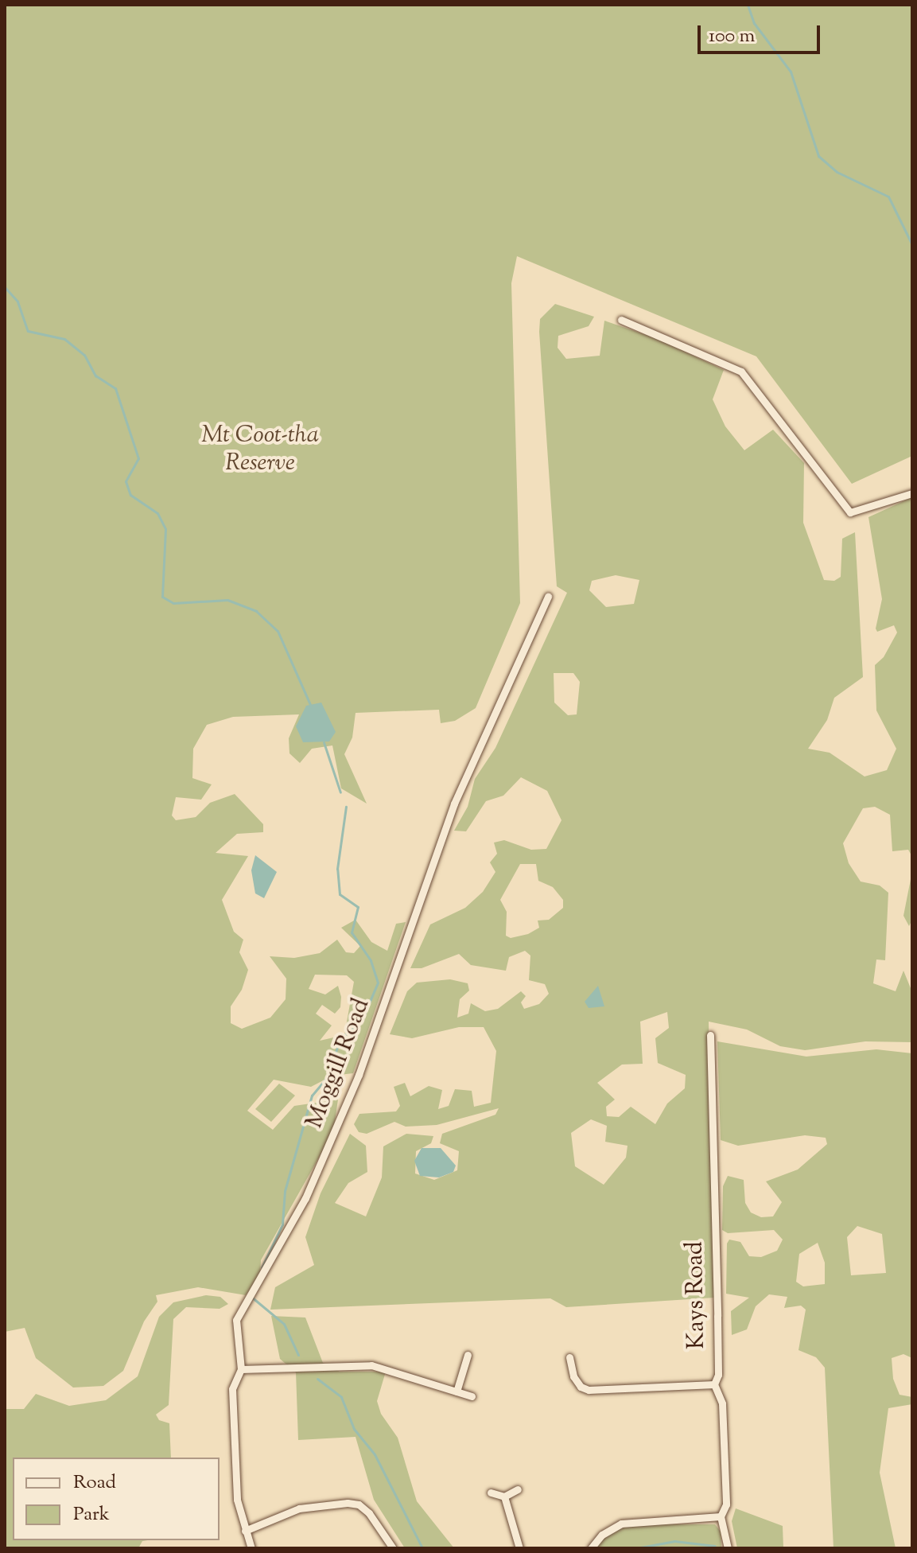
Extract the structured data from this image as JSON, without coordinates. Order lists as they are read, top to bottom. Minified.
{"streets":{"street":["Moggill Road","Kays Road"]},"parks":["Mt Coot-tha Reserve"],"legend":["Road","Park"],"scale_bar":"100 m"}
